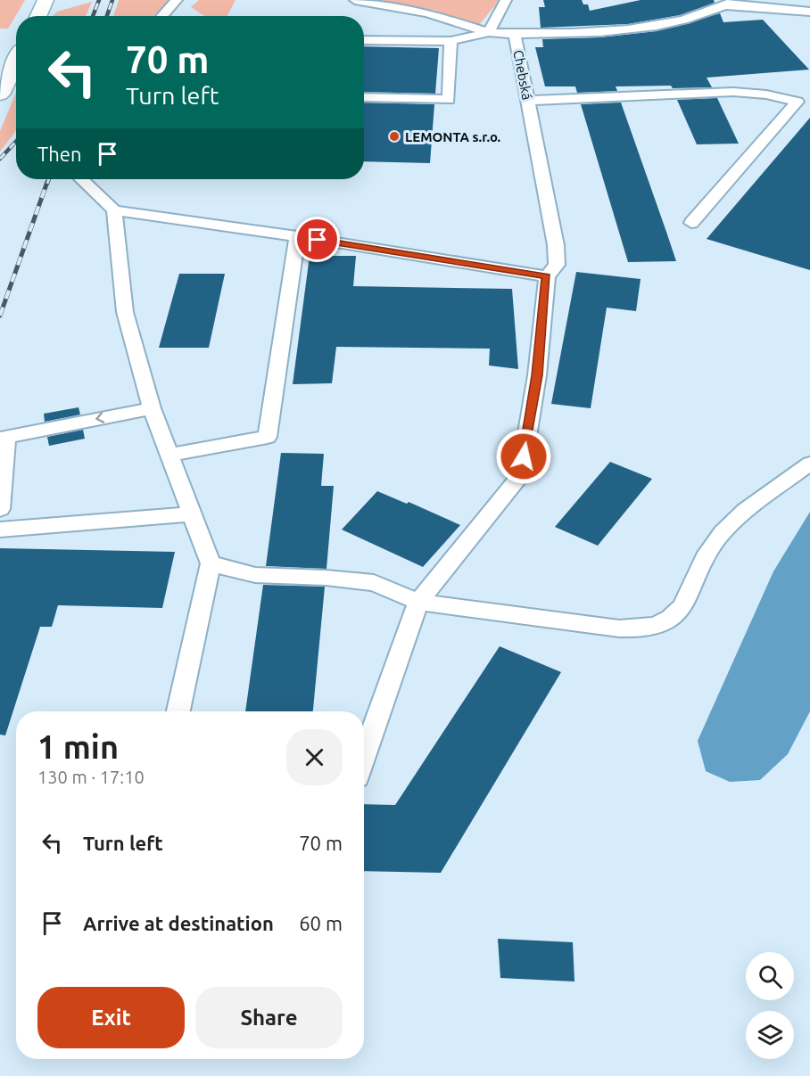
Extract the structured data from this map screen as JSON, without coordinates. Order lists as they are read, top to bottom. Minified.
{"streets":{"lane":["Chebská"]},"places":["LEMONTA s.r.o."],"page":{"turn":["70 m","Turn left"],"then":"Then","heading":["1 min","130 m · 17:10"],"list":[{"name":"Turn left","value":"70 m"},{"name":"Arrive at destination","value":"60 m"}],"buttons":["Exit","Share"]}}
